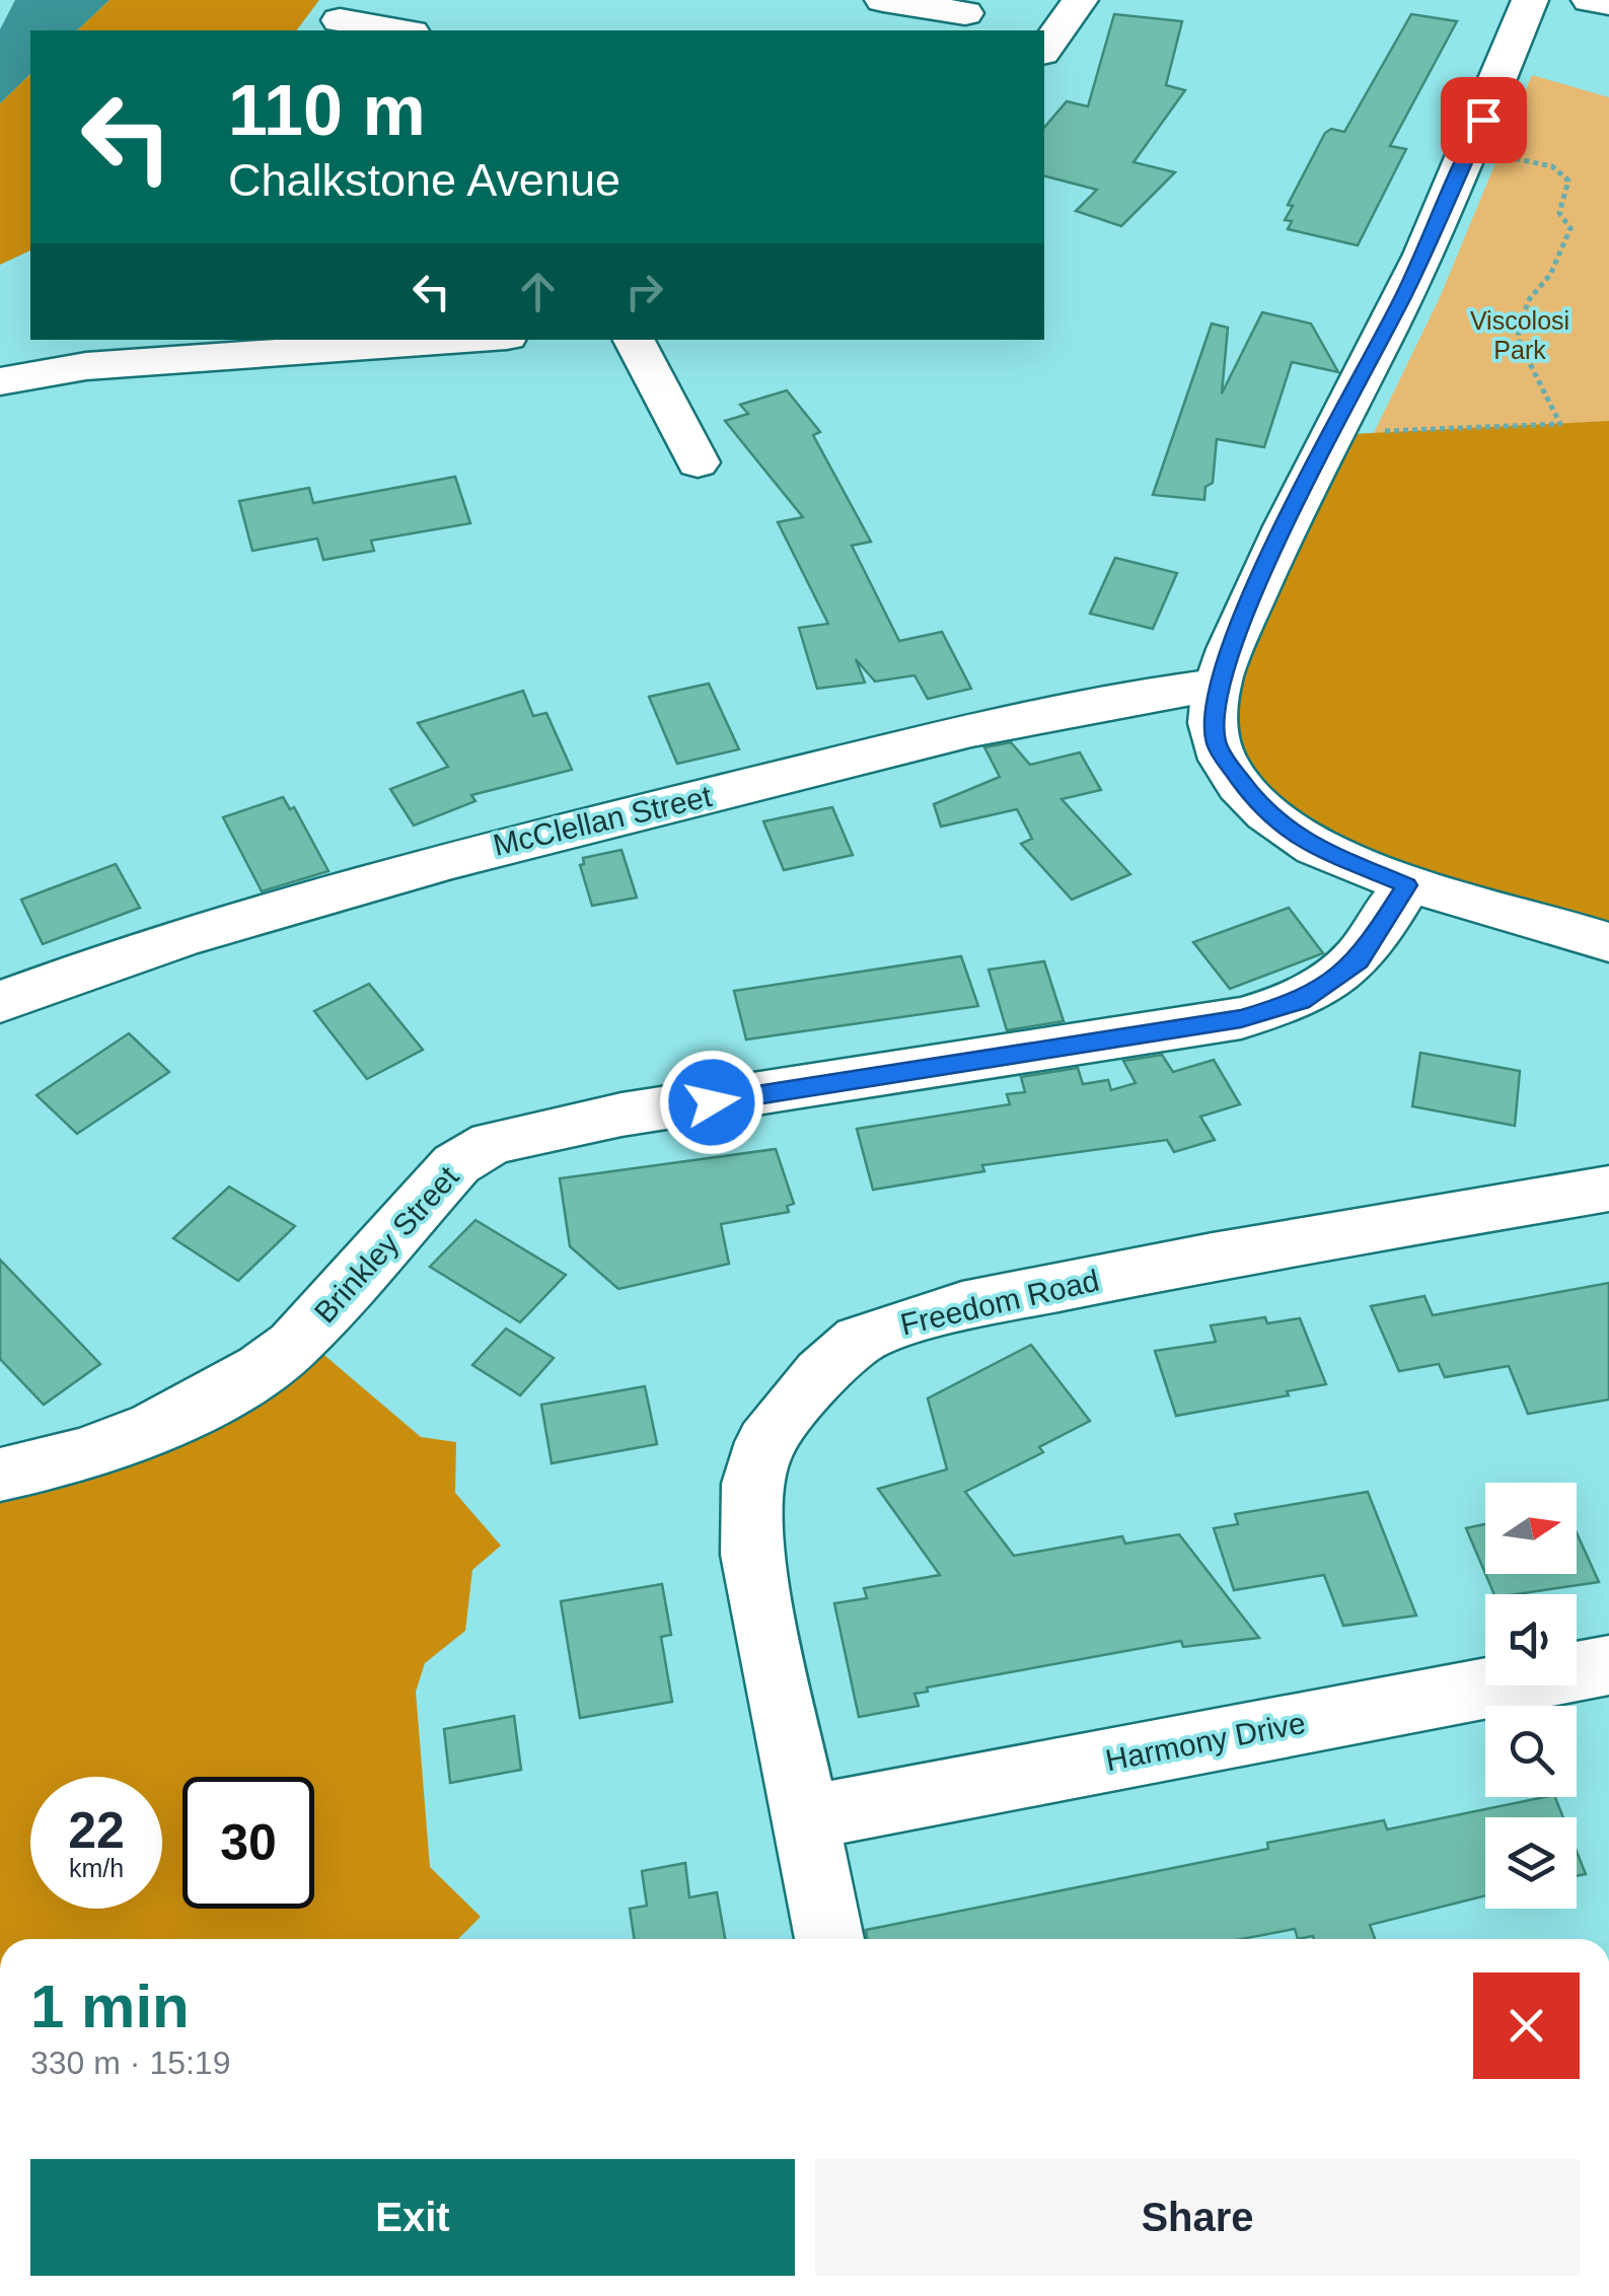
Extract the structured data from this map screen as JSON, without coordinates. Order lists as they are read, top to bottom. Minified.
{"streets":{"street":["McClellan Street","Brinkley Street","Freedom Road","Harmony Drive"]},"crossings":[["Freedom Road","Harmony Drive"]],"parks":["Viscolosi Park"],"north":"right","page":{"turn":["110 m","Chalkstone Avenue"],"speed":"22 km/h","limit":"30","heading":["1 min","330 m · 15:19"],"buttons":["Exit","Share"]}}
